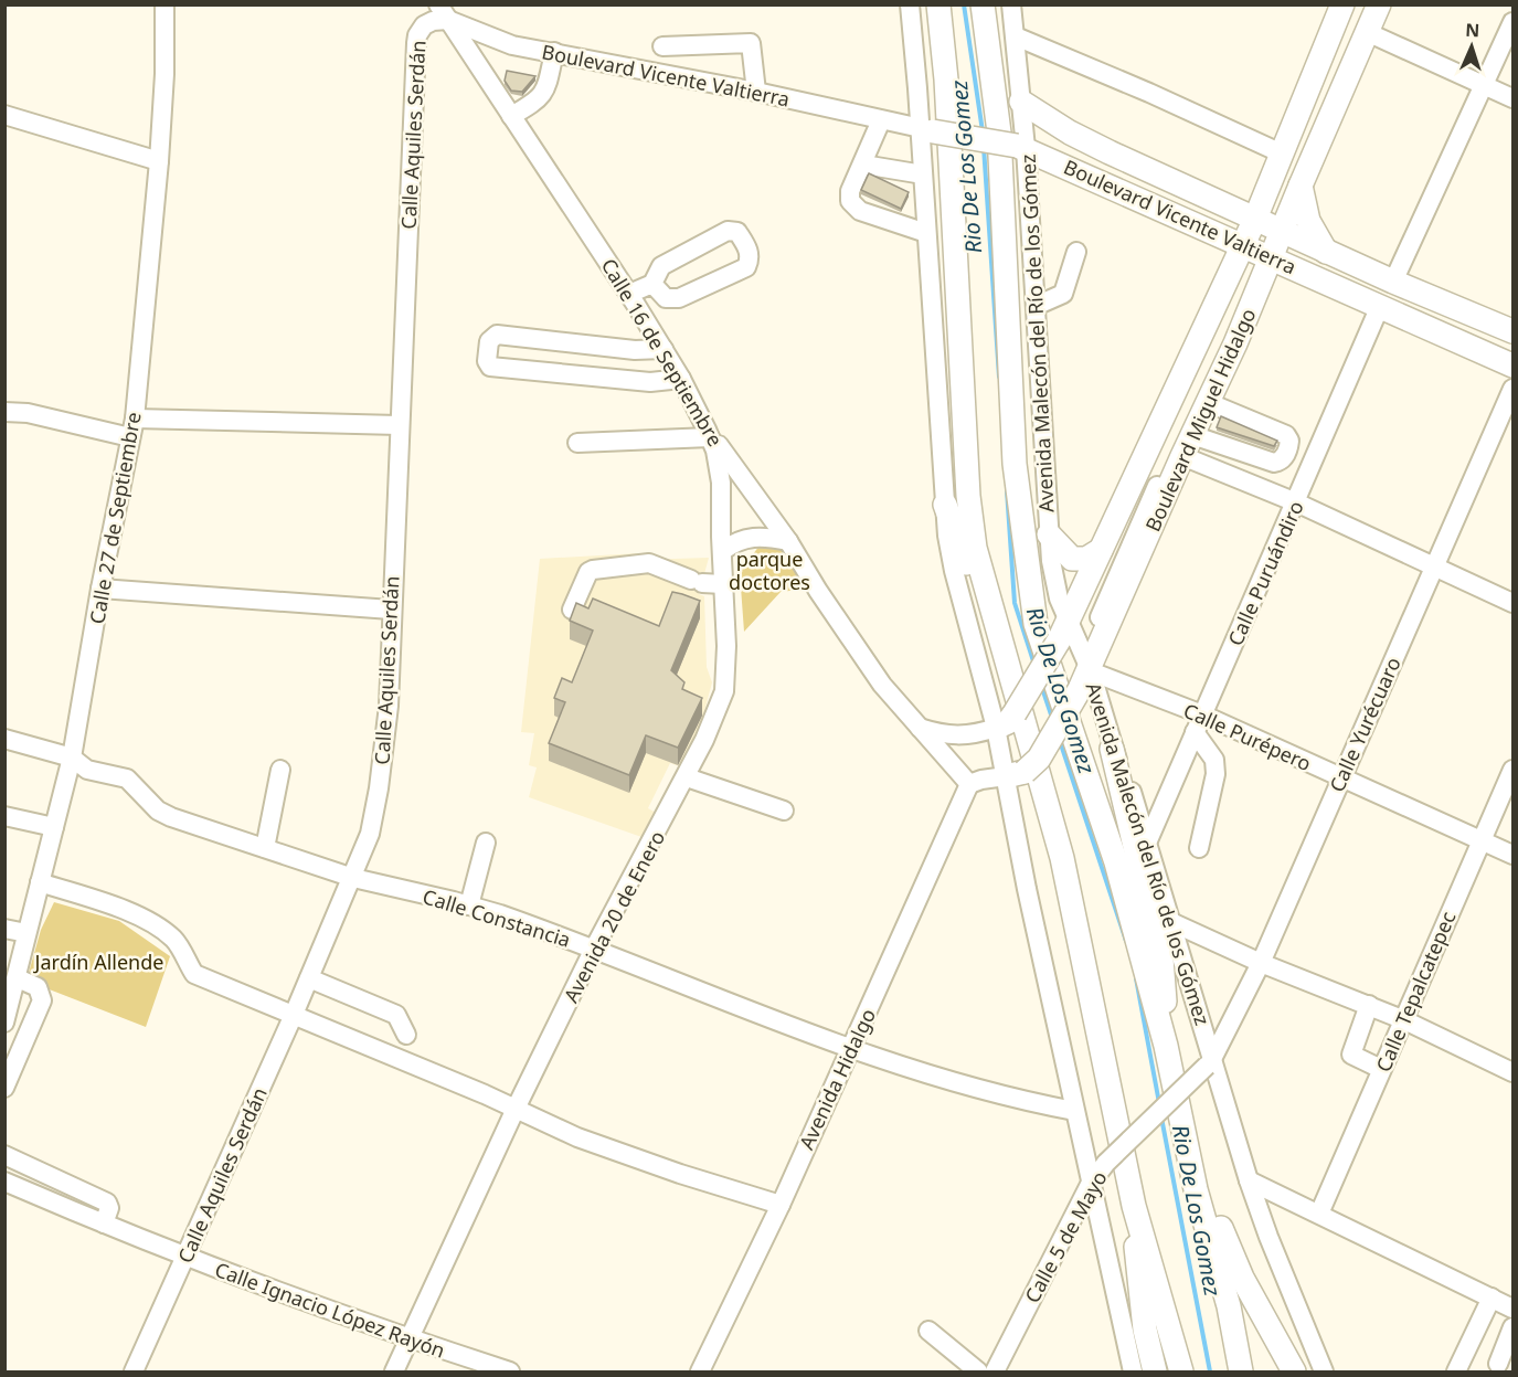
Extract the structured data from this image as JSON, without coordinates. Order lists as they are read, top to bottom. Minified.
{"streets":{"main road":["Boulevard Vicente Valtierra","Avenida Malecón del Río de los Gómez","Boulevard Miguel Hidalgo"],"street":["Calle Aquiles Serdán","Calle 16 de Septiembre","Calle 27 de Septiembre","Calle Puruándiro","Calle Yurécuaro","Calle Purépero","Avenida 20 de Enero","Calle Constancia","Calle Tepalcatepec","Avenida Hidalgo","Calle 5 de Mayo","Calle Ignacio López Rayón"]},"crossings":[["Boulevard Vicente Valtierra","Calle Aquiles Serdán"],["Boulevard Vicente Valtierra","Avenida Malecón del Río de los Gómez"],["Boulevard Vicente Valtierra","Calle 16 de Septiembre"],["Boulevard Vicente Valtierra","Boulevard Miguel Hidalgo"],["Boulevard Vicente Valtierra","Calle Puruándiro"],["Calle Aquiles Serdán","Calle 16 de Septiembre"],["Calle Aquiles Serdán","Calle Constancia"],["Calle Aquiles Serdán","Calle Ignacio López Rayón"],["Avenida Malecón del Río de los Gómez","Boulevard Miguel Hidalgo"],["Avenida Malecón del Río de los Gómez","Calle Puruándiro"],["Avenida Malecón del Río de los Gómez","Calle Yurécuaro"],["Avenida Malecón del Río de los Gómez","Calle Purépero"],["Avenida Malecón del Río de los Gómez","Calle 5 de Mayo"],["Calle 16 de Septiembre","Boulevard Miguel Hidalgo"],["Calle 16 de Septiembre","Avenida 20 de Enero"],["Calle 16 de Septiembre","Avenida Hidalgo"],["Boulevard Miguel Hidalgo","Calle Purépero"],["Calle 27 de Septiembre","Calle Constancia"],["Calle Puruándiro","Calle Purépero"],["Calle Yurécuaro","Calle Purépero"],["Calle Yurécuaro","Calle 5 de Mayo"],["Calle Purépero","Calle Tepalcatepec"],["Avenida 20 de Enero","Calle Constancia"],["Avenida 20 de Enero","Calle Ignacio López Rayón"],["Calle Constancia","Avenida Hidalgo"]],"water":["Rio De Los Gomez"],"parks":["parque doctores","Jardín Allende"],"north":"top"}
